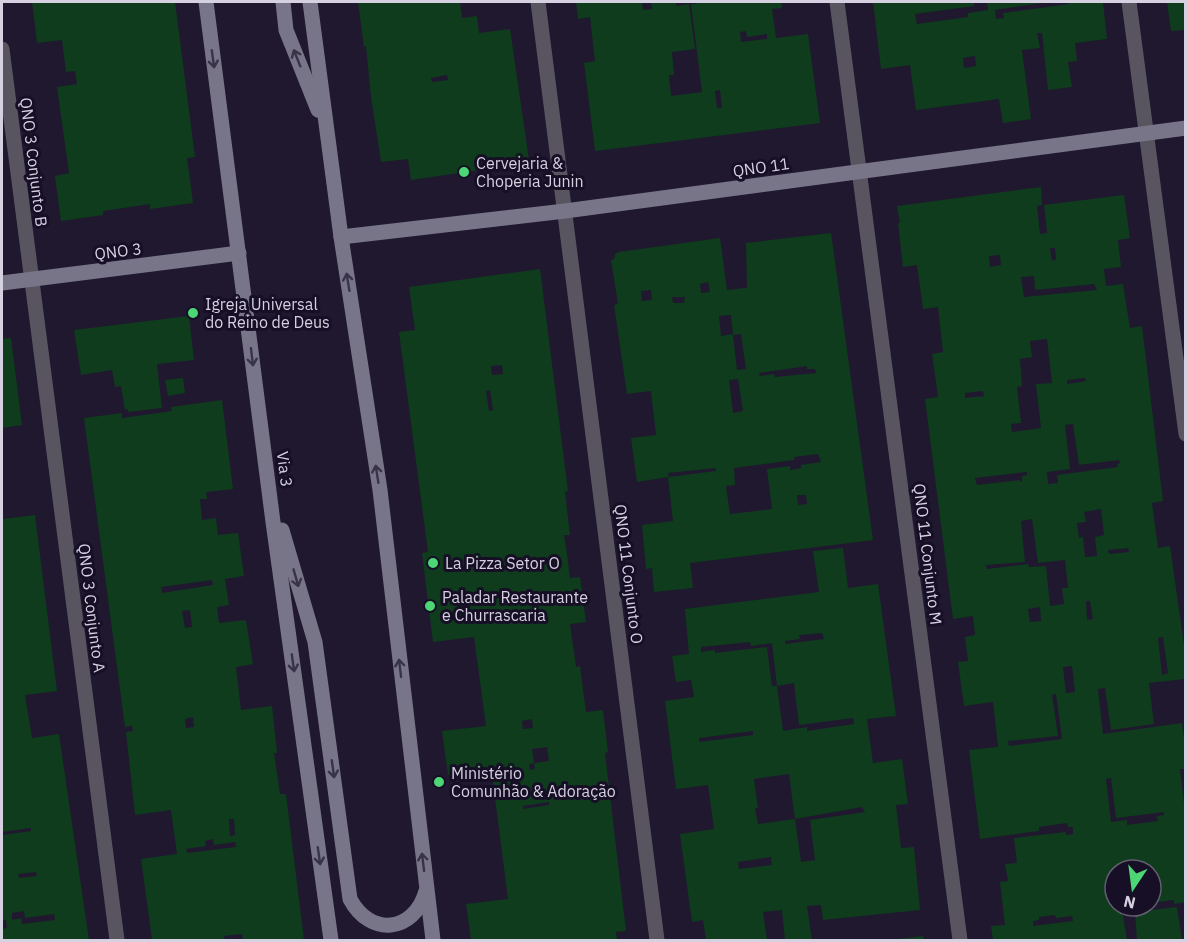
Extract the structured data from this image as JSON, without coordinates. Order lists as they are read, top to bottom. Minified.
{"streets":{"main road":["QNO 11","QNO 3","Via 3"],"street":["QNO 3 Conjunto B","QNO 11 Conjunto M","QNO 11 Conjunto O","QNO 3 Conjunto A"]},"crossings":[["QNO 3 Conjunto B","QNO 3"],["QNO 3 Conjunto B","QNO 3 Conjunto A"],["QNO 11","QNO 11 Conjunto M"],["QNO 11","QNO 11 Conjunto O"],["QNO 3","Via 3"],["QNO 3","QNO 3 Conjunto A"]],"places":["Cervejaria & Choperia Junin","Igreja Universal do Reino de Deus","La Pizza Setor O","Paladar Restaurante e Churrascaria","Ministério Comunhão & Adoração"],"north":"bottom"}
